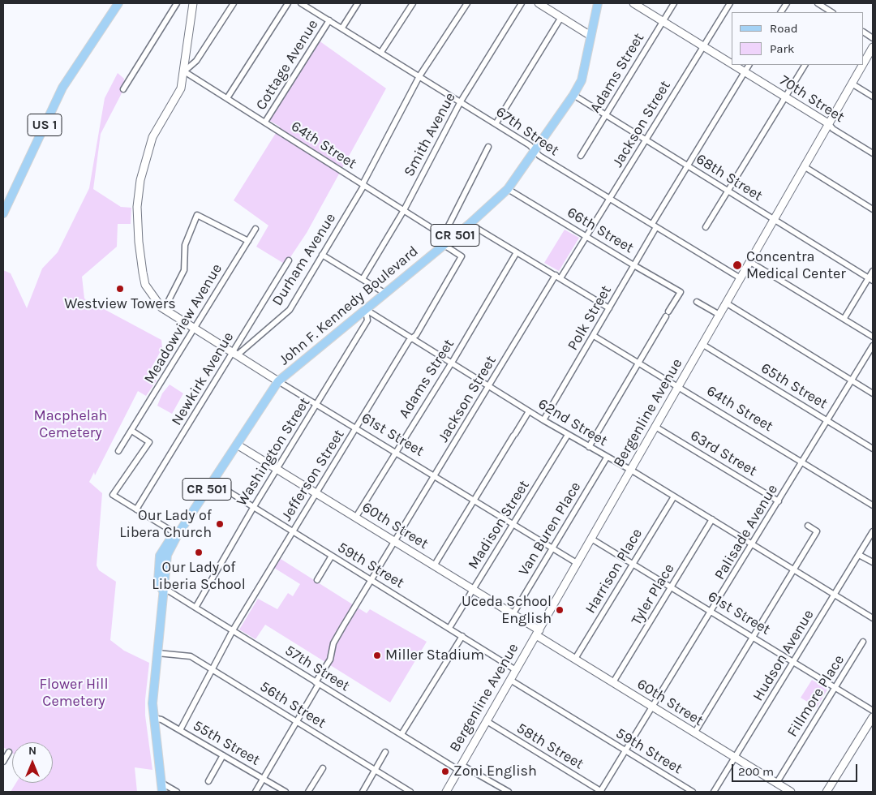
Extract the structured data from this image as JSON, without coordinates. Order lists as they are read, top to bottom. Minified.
{"streets":{"main road":["US 1","CR 501","John F. Kennedy Boulevard"],"street":["Cottage Avenue","Adams Street","70th Street","Jackson Street","67th Street","Smith Avenue","64th Street","68th Street","66th Street","Durham Avenue","Polk Street","Meadowview Avenue","Newkirk Avenue","65th Street","Bergenline Avenue","62nd Street","61st Street","Washington Street","63rd Street","Jefferson Street","Madison Street","60th Street","Van Buren Place","Palisade Avenue","59th Street","Harrison Place","Tyler Place","Hudson Avenue","57th Street","Fillmore Place","56th Street","55th Street","58th Street"]},"crossings":[["Cottage Avenue","67th Street"],["Cottage Avenue","64th Street"],["Adams Street","70th Street"],["Adams Street","68th Street"],["Adams Street","62nd Street"],["Adams Street","61st Street"],["Adams Street","60th Street"],["70th Street","Jackson Street"],["70th Street","Polk Street"],["70th Street","Bergenline Avenue"],["Jackson Street","67th Street"],["Jackson Street","68th Street"],["Jackson Street","66th Street"],["Jackson Street","62nd Street"],["Jackson Street","61st Street"],["Jackson Street","60th Street"],["Jackson Street","59th Street"],["Jackson Street","57th Street"],["Jackson Street","56th Street"],["Jackson Street","55th Street"],["67th Street","Smith Avenue"],["67th Street","Durham Avenue"],["67th Street","John F. Kennedy Boulevard"],["67th Street","Polk Street"],["67th Street","Bergenline Avenue"],["Smith Avenue","64th Street"],["64th Street","66th Street"],["64th Street","Durham Avenue"],["64th Street","John F. Kennedy Boulevard"],["64th Street","Polk Street"],["64th Street","Bergenline Avenue"],["64th Street","Jefferson Street"],["64th Street","Palisade Avenue"],["68th Street","John F. Kennedy Boulevard"],["68th Street","Polk Street"],["68th Street","Bergenline Avenue"],["66th Street","John F. Kennedy Boulevard"],["66th Street","Polk Street"],["Durham Avenue","Newkirk Avenue"],["Durham Avenue","61st Street"],["John F. Kennedy Boulevard","62nd Street"],["John F. Kennedy Boulevard","61st Street"],["John F. Kennedy Boulevard","Washington Street"],["John F. Kennedy Boulevard","Jefferson Street"],["John F. Kennedy Boulevard","60th Street"],["John F. Kennedy Boulevard","59th Street"],["John F. Kennedy Boulevard","57th Street"],["John F. Kennedy Boulevard","56th Street"],["John F. Kennedy Boulevard","55th Street"],["Polk Street","62nd Street"],["Meadowview Avenue","61st Street"],["Newkirk Avenue","61st Street"],["65th Street","Bergenline Avenue"],["65th Street","Palisade Avenue"],["Bergenline Avenue","62nd Street"],["Bergenline Avenue","61st Street"],["Bergenline Avenue","63rd Street"],["Bergenline Avenue","60th Street"],["Bergenline Avenue","59th Street"],["Bergenline Avenue","57th Street"],["Bergenline Avenue","58th Street"],["62nd Street","Washington Street"],["62nd Street","Jefferson Street"],["62nd Street","Madison Street"],["62nd Street","Van Buren Place"],["62nd Street","Palisade Avenue"],["62nd Street","Harrison Place"],["62nd Street","Tyler Place"],["62nd Street","Hudson Avenue"],["61st Street","Washington Street"],["61st Street","Jefferson Street"],["61st Street","Madison Street"],["61st Street","Van Buren Place"],["61st Street","Palisade Avenue"],["61st Street","Harrison Place"],["61st Street","Tyler Place"],["61st Street","Hudson Avenue"],["61st Street","Fillmore Place"],["Washington Street","60th Street"],["Washington Street","59th Street"],["Washington Street","57th Street"],["63rd Street","Palisade Avenue"],["Jefferson Street","60th Street"],["Jefferson Street","59th Street"],["Jefferson Street","57th Street"],["Jefferson Street","56th Street"],["Jefferson Street","55th Street"],["Madison Street","60th Street"],["Madison Street","59th Street"],["60th Street","Van Buren Place"],["60th Street","Palisade Avenue"],["60th Street","Harrison Place"],["60th Street","Tyler Place"],["60th Street","Hudson Avenue"],["60th Street","Fillmore Place"],["Palisade Avenue","59th Street"],["Palisade Avenue","58th Street"]],"parks":["Macphelah Cemetery","Flower Hill Cemetery"],"places":["Concentra Medical Center","Westview Towers","Our Lady of Libera Church","Our Lady of Liberia School","Uceda School English","Miller Stadium","Zoni English"],"legend":["Road","Park"],"scale_bar":"200 m","north":"top"}
